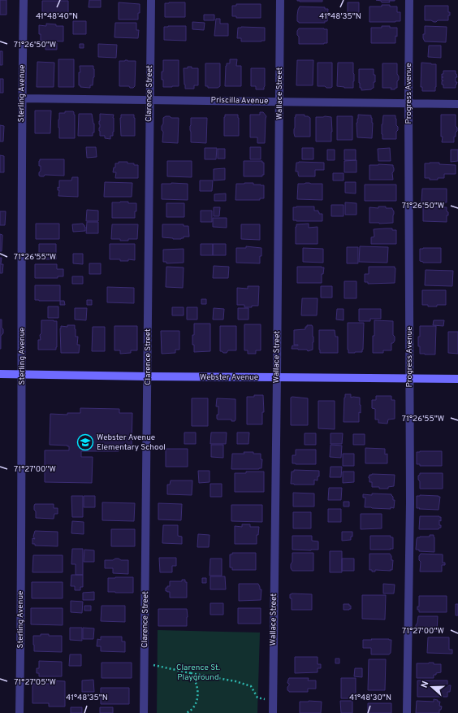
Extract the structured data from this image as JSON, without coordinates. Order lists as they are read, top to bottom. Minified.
{"streets":{"street":["Sterling Avenue","Clarence Street","Wallace Street","Progress Avenue","Priscilla Avenue","Webster Avenue"]},"crossings":[["Sterling Avenue","Priscilla Avenue"],["Sterling Avenue","Webster Avenue"],["Clarence Street","Priscilla Avenue"],["Clarence Street","Webster Avenue"],["Wallace Street","Priscilla Avenue"],["Wallace Street","Webster Avenue"],["Progress Avenue","Priscilla Avenue"],["Progress Avenue","Webster Avenue"]],"parks":["Clarence St. Playground"],"places":{"school or university":["Webster Avenue Elementary School"]},"north":"left","coordinates":["41°48'40\"N","41°48'35\"N","71°26'50\"W","71°26'55\"W","71°27'00\"W","71°27'05\"W","41°48'30\"N"]}
